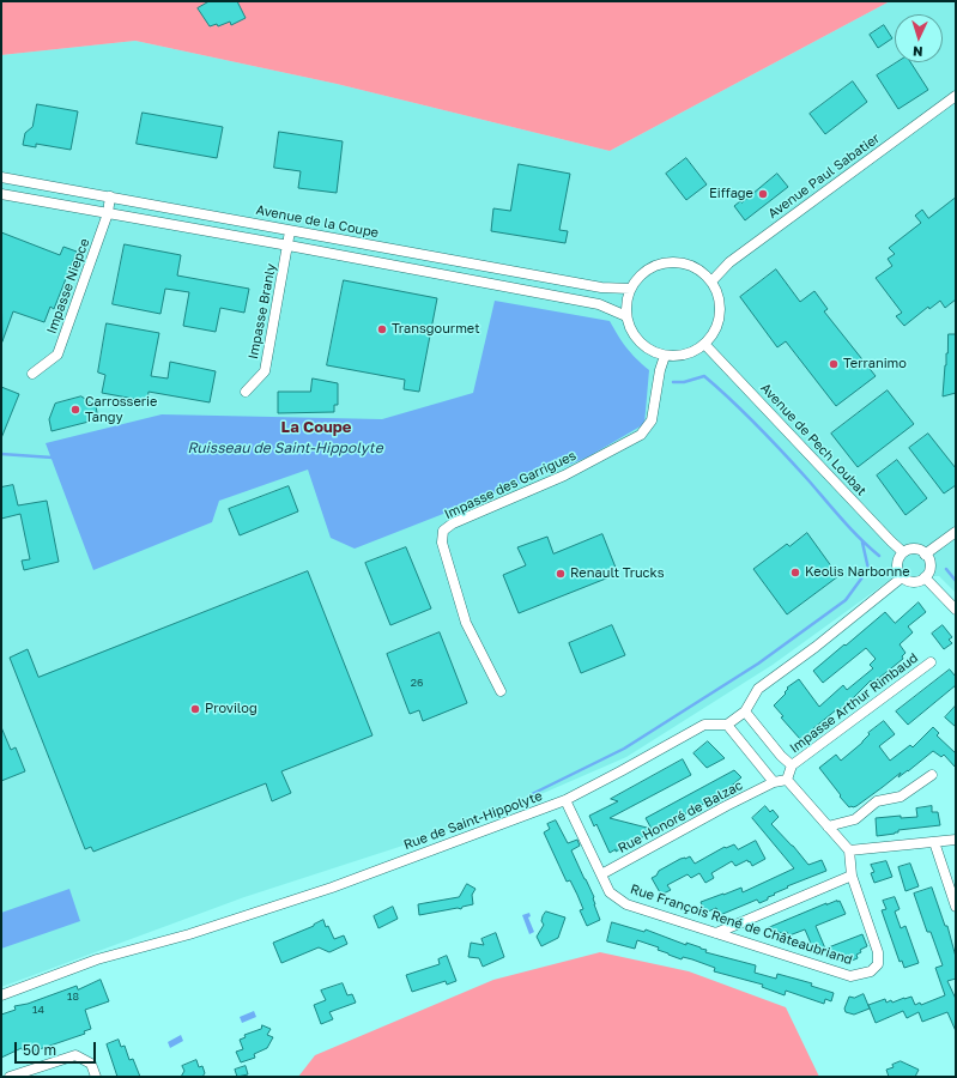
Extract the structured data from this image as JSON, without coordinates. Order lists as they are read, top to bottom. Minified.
{"streets":{"street":["Avenue Paul Sabatier","Avenue de la Coupe","Impasse Niepce","Impasse Branly","Avenue de Pech Loubat","Impasse des Garrigues","Impasse Arthur Rimbaud","Rue Honoré de Balzac","Rue de Saint-Hippolyte","Rue François René de Châteaubriand"]},"crossings":[["Avenue Paul Sabatier","Avenue de la Coupe"],["Avenue Paul Sabatier","Avenue de Pech Loubat"],["Avenue Paul Sabatier","Impasse des Garrigues"],["Avenue de la Coupe","Impasse Niepce"],["Avenue de la Coupe","Impasse Branly"],["Avenue de la Coupe","Avenue de Pech Loubat"],["Avenue de la Coupe","Impasse des Garrigues"],["Avenue de Pech Loubat","Impasse des Garrigues"],["Rue Honoré de Balzac","Rue François René de Châteaubriand"],["Rue de Saint-Hippolyte","Rue François René de Châteaubriand"]],"districts":["La Coupe"],"water":["Ruisseau de Saint-Hippolyte"],"places":["Eiffage","Transgourmet","Terranimo","Carrosserie Tangy","Keolis Narbonne","Renault Trucks","Provilog"],"house_numbers":["26","18","14"],"scale_bar":"50 m","north":"bottom"}
